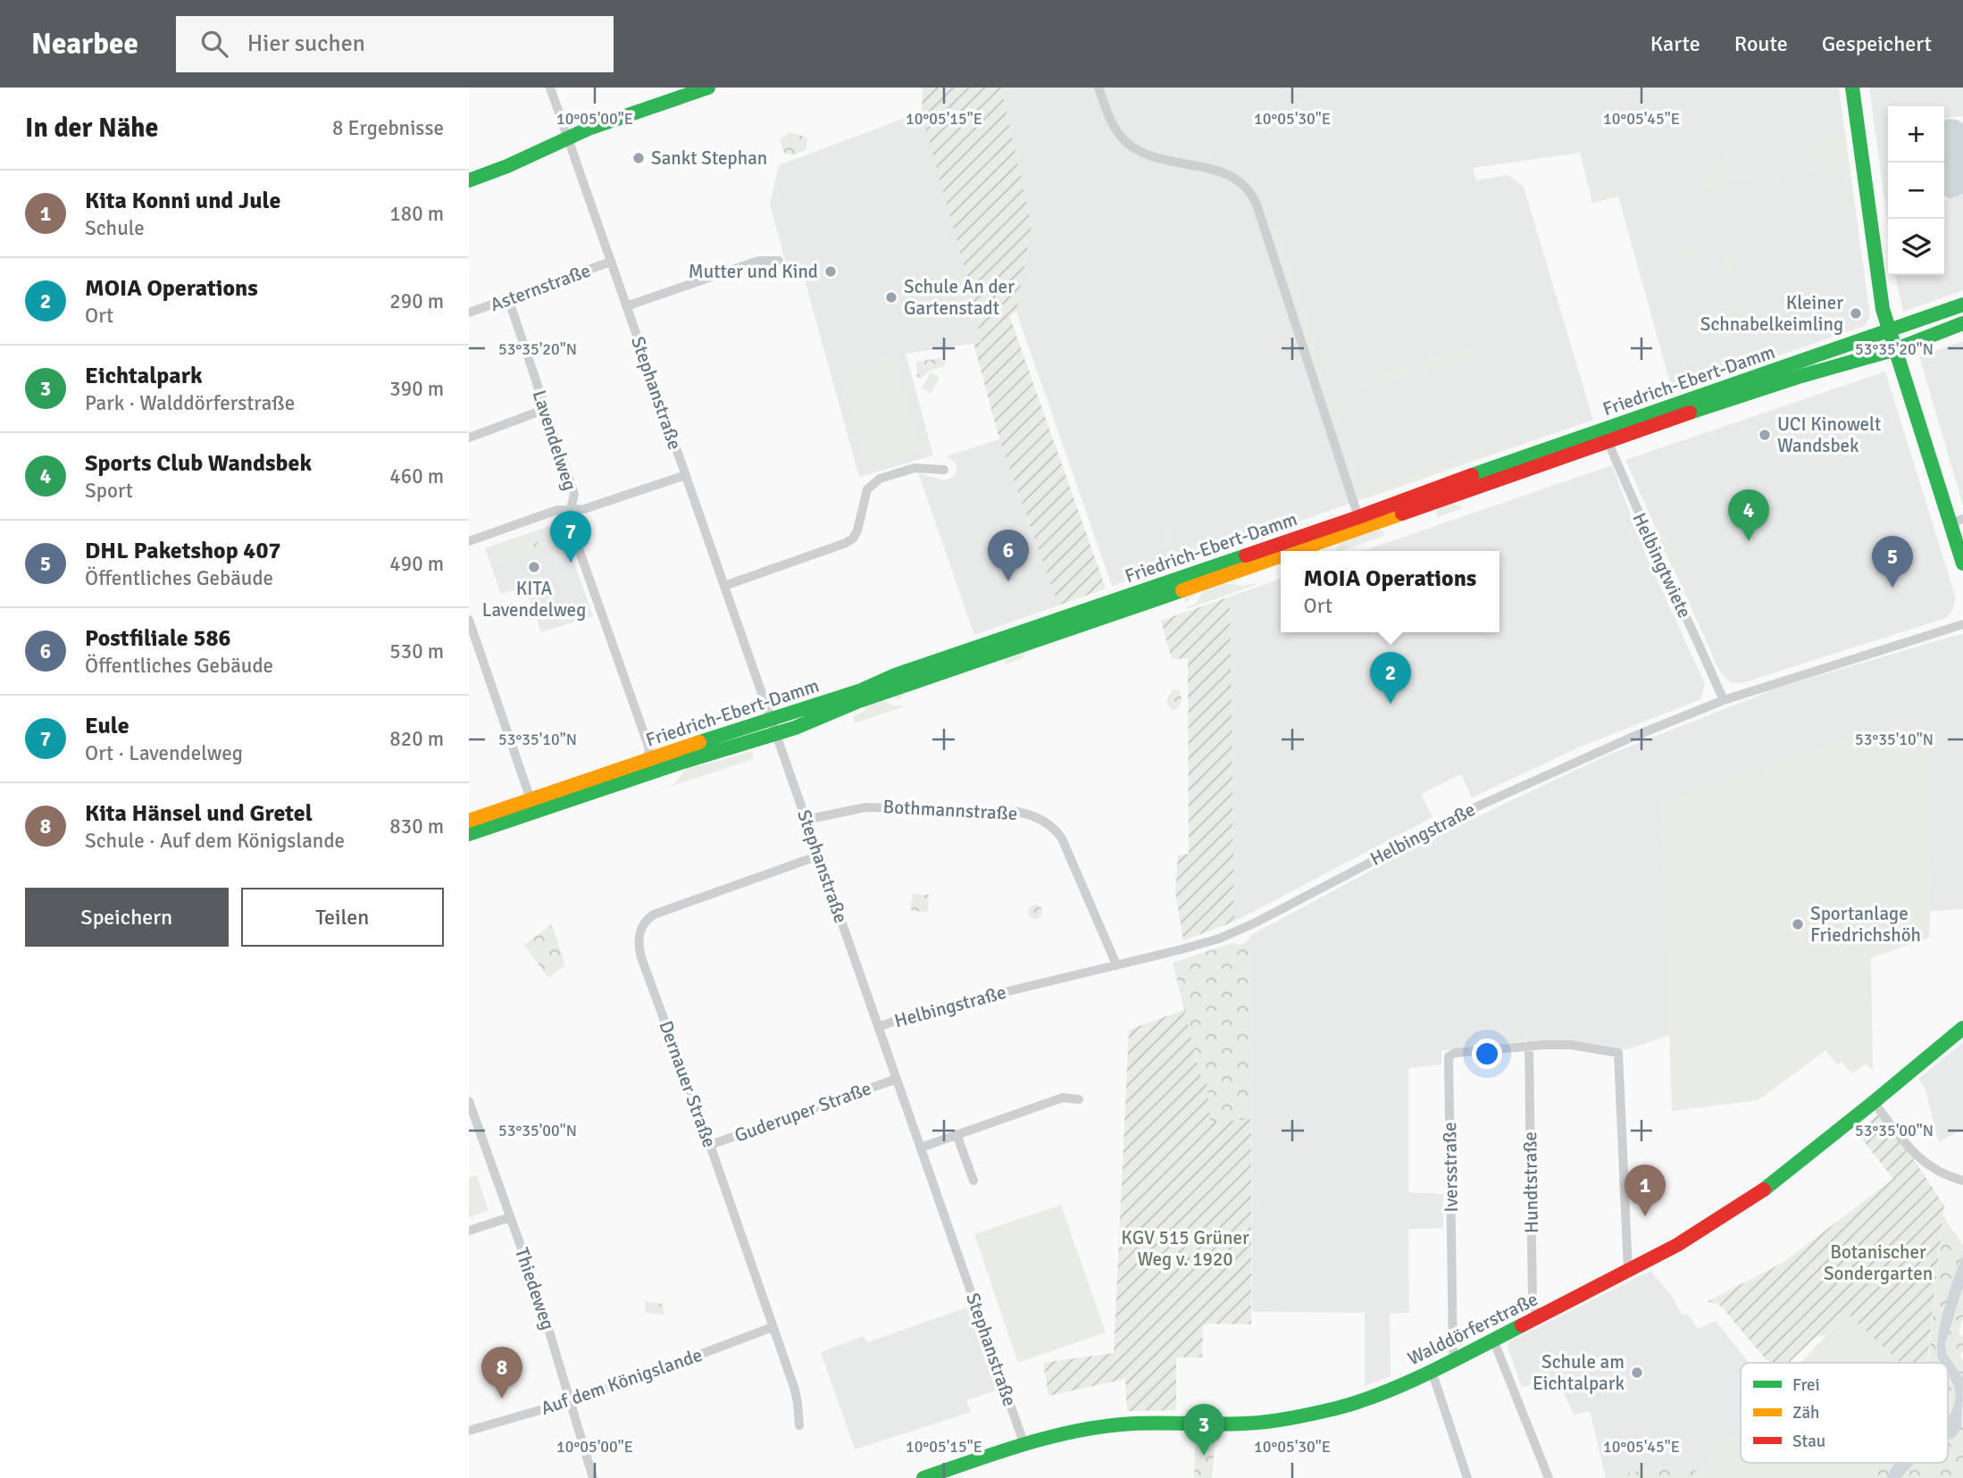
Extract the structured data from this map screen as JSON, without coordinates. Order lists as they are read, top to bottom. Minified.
{"streets":{"main road":["Friedrich-Ebert-Damm","Walddörferstraße"],"street":["Asternstraße","Stephanstraße","Lavendelweg","Helbingtwiete","Bothmannstraße","Helbingstraße","Dernauer Straße","Guderuper Straße","Iversstraße","Hundtstraße","Thiedeweg","Auf dem Königslande"]},"crossings":[["Asternstraße","Stephanstraße"],["Asternstraße","Lavendelweg"],["Friedrich-Ebert-Damm","Stephanstraße"],["Friedrich-Ebert-Damm","Lavendelweg"],["Friedrich-Ebert-Damm","Helbingtwiete"],["Stephanstraße","Bothmannstraße"],["Stephanstraße","Helbingstraße"],["Stephanstraße","Dernauer Straße"],["Stephanstraße","Guderuper Straße"],["Stephanstraße","Walddörferstraße"],["Helbingtwiete","Helbingstraße"],["Bothmannstraße","Helbingstraße"],["Dernauer Straße","Guderuper Straße"],["Dernauer Straße","Auf dem Königslande"],["Iversstraße","Hundtstraße"],["Iversstraße","Walddörferstraße"],["Hundtstraße","Walddörferstraße"],["Thiedeweg","Auf dem Königslande"]],"parks":["KGV 515 Grüner Weg v. 1920","Botanischer Sondergarten"],"places":["Sankt Stephan","Mutter und Kind","Schule An der Gartenstadt","Kleiner Schnabelkeimling","UCI Kinowelt Wandsbek","KITA Lavendelweg","Sportanlage Friedrichshöh","Schule am Eichtalpark"],"legend":["Frei","Zäh","Stau"],"page":{"header":"Nearbee","search":"Hier suchen","nav":["Karte","Route","Gespeichert"],"heading":["In der Nähe","8 Ergebnisse"],"map_buttons":["+","−"],"list":[{"mark":"1","name":"Kita Konni und Jule","note":"Schule","value":"180 m"},{"mark":"2","name":"MOIA Operations","note":"Ort","value":"290 m"},{"mark":"3","name":"Eichtalpark","note":"Park · Walddörferstraße","value":"390 m"},{"mark":"4","name":"Sports Club Wandsbek","note":"Sport","value":"460 m"},{"mark":"5","name":"DHL Paketshop 407","note":"Öffentliches Gebäude","value":"490 m"},{"mark":"6","name":"Postfiliale 586","note":"Öffentliches Gebäude","value":"530 m"},{"mark":"7","name":"Eule","note":"Ort · Lavendelweg","value":"820 m"},{"mark":"8","name":"Kita Hänsel und Gretel","note":"Schule · Auf dem Königslande","value":"830 m"}],"pins":["4","7","6","5","2","1","8","3"],"popup":["MOIA Operations","Ort"],"buttons":["Speichern","Teilen"]},"coordinates":["10°05'00\"E","10°05'15\"E","10°05'30\"E","10°05'45\"E","53°35'20\"N","53°35'10\"N","53°35'00\"N"]}
